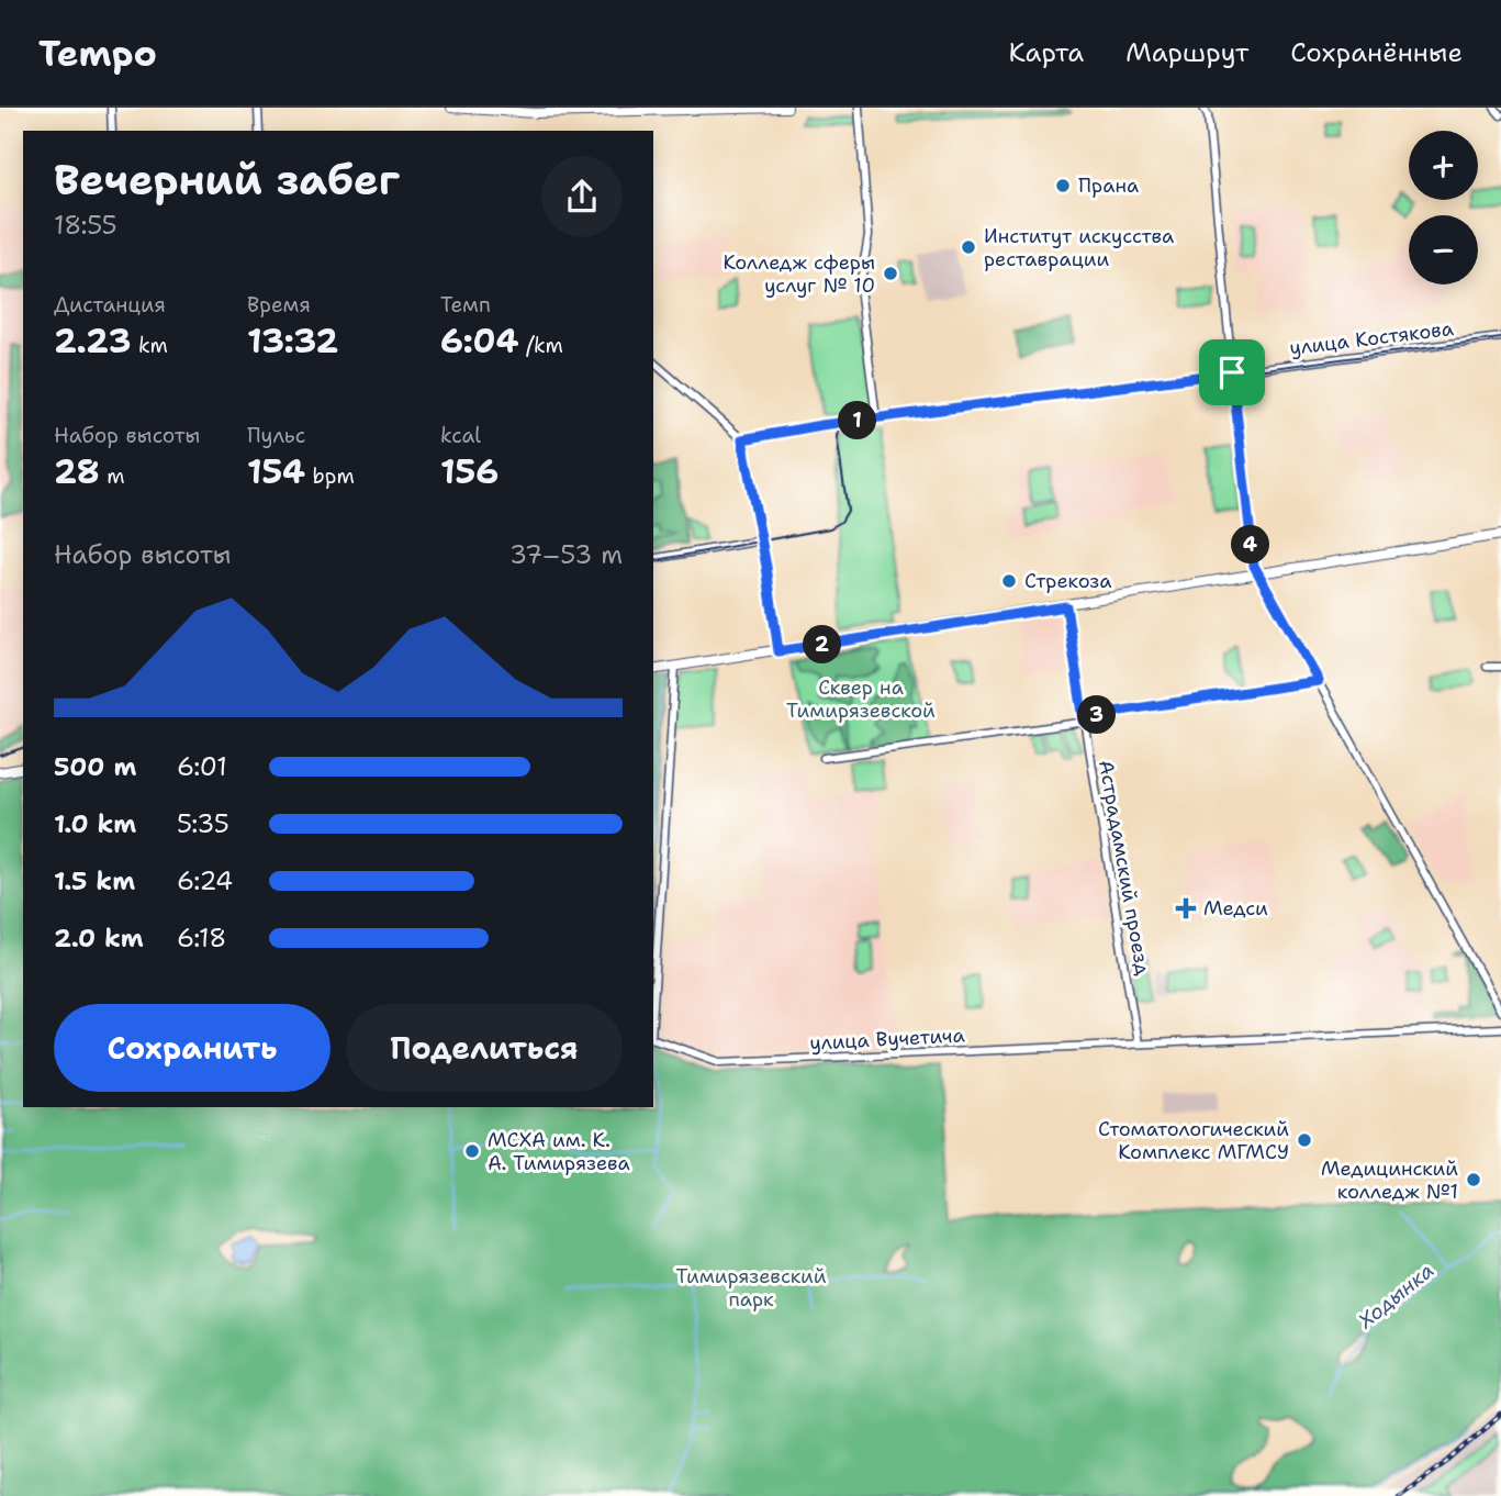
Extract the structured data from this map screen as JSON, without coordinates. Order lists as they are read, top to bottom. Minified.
{"streets":{"street":["улица Костякова","Астрадамский проезд","улица Вучетича"]},"crossings":[["Астрадамский проезд","улица Вучетича"]],"water":["Ходынка"],"parks":["Сквер на Тимирязевской","Тимирязевский парк"],"places":{"other":["Прана","Институт искусства реставрации","Колледж сферы услуг № 10","Стрекоза","Стоматологический Комплекс МГМСУ","МСХА им. К. А. Тимирязева","Медицинский колледж №1"],"health":["Медси"]},"page":{"header":"Tempo","nav":["Карта","Маршрут","Сохранённые"],"map_buttons":["+","−"],"heading":["Вечерний забег","18:55"],"stats":[["Дистанция","2.23 km"],["Время","13:32"],["Темп","6:04 /km"],["Набор высоты","28 m"],["Пульс","154 bpm"],["kcal","156"]],"pins":["1","4","2","3"],"chart":["Набор высоты","37–53 m"],"list":[{"name":"500 m","note":"6:01"},{"name":"1.0 km","note":"5:35"},{"name":"1.5 km","note":"6:24"},{"name":"2.0 km","note":"6:18"}],"buttons":["Сохранить","Поделиться"]}}
